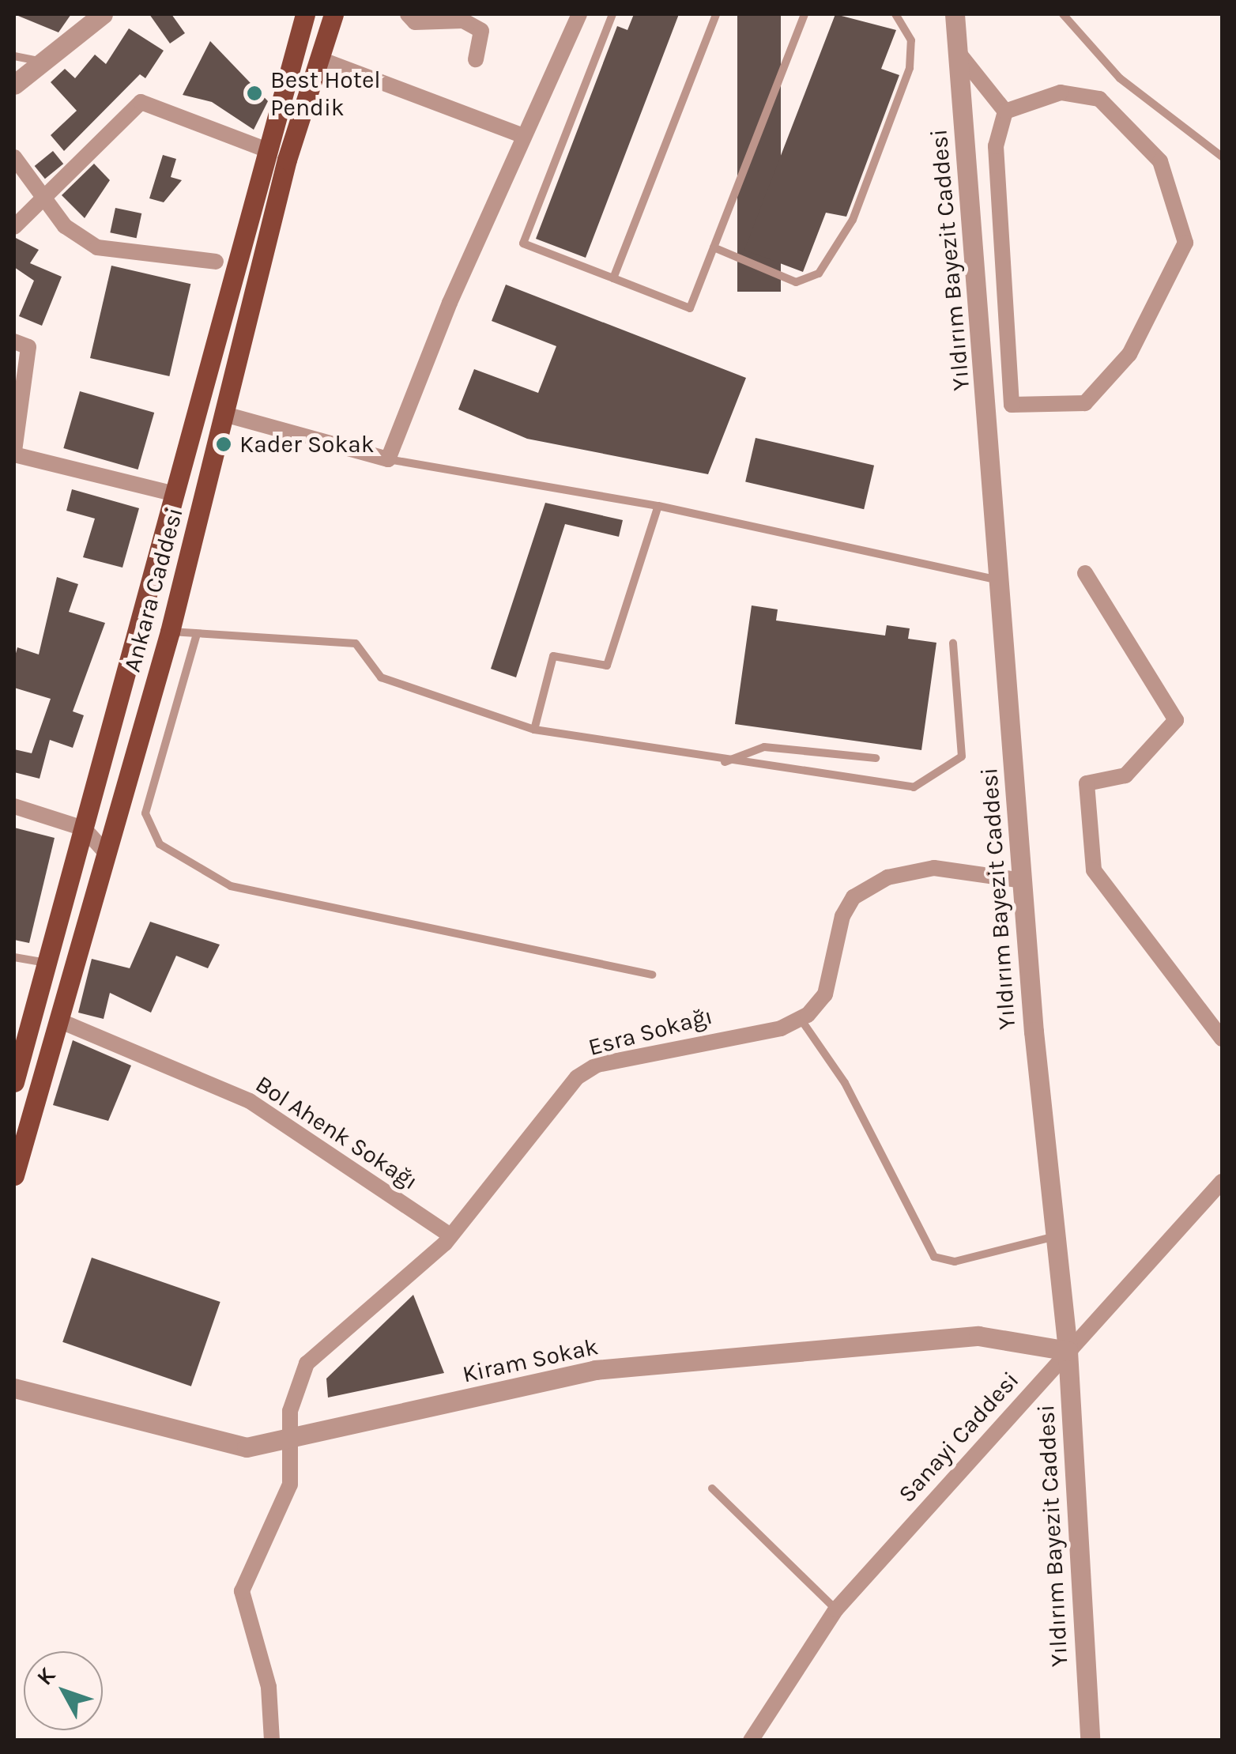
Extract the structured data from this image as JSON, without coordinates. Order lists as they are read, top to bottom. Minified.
{"streets":{"main road":["Ankara Caddesi"],"street":["Yıldırım Bayezit Caddesi","Esra Sokağı","Bol Ahenk Sokağı","Kiram Sokak","Sanayi Caddesi"]},"crossings":[["Yıldırım Bayezit Caddesi","Kiram Sokak"],["Yıldırım Bayezit Caddesi","Sanayi Caddesi"],["Ankara Caddesi","Bol Ahenk Sokağı"],["Esra Sokağı","Bol Ahenk Sokağı"],["Esra Sokağı","Kiram Sokak"],["Kiram Sokak","Sanayi Caddesi"]],"places":["Best Hotel Pendik","Kader Sokak"],"north":"top left"}
